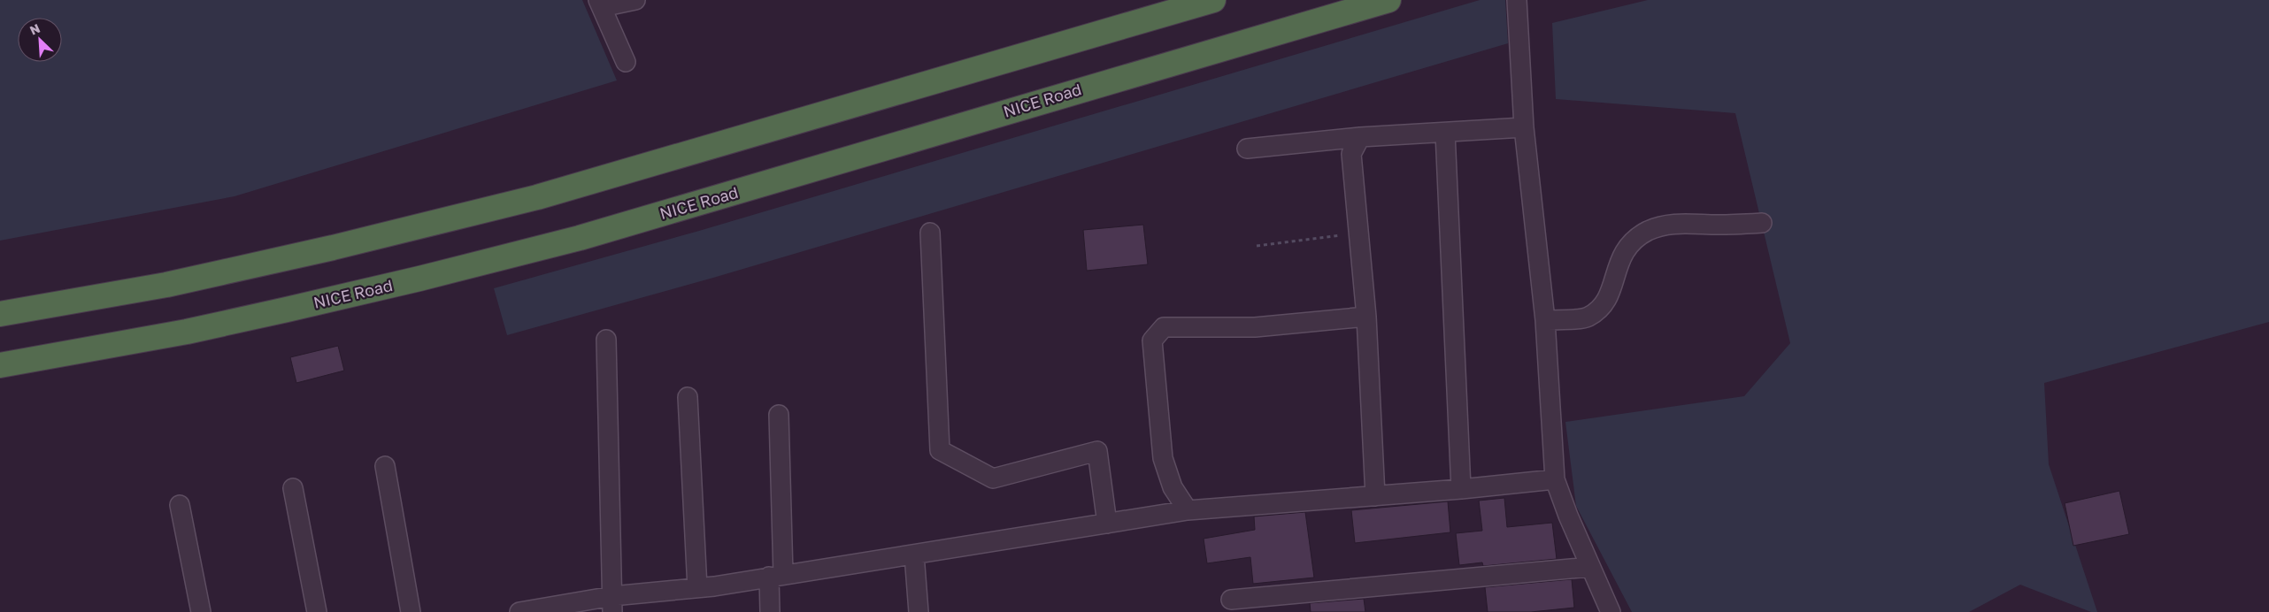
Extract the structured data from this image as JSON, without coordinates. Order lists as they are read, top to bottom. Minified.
{"streets":{"highway":["NICE Road"]},"north":"top left"}
